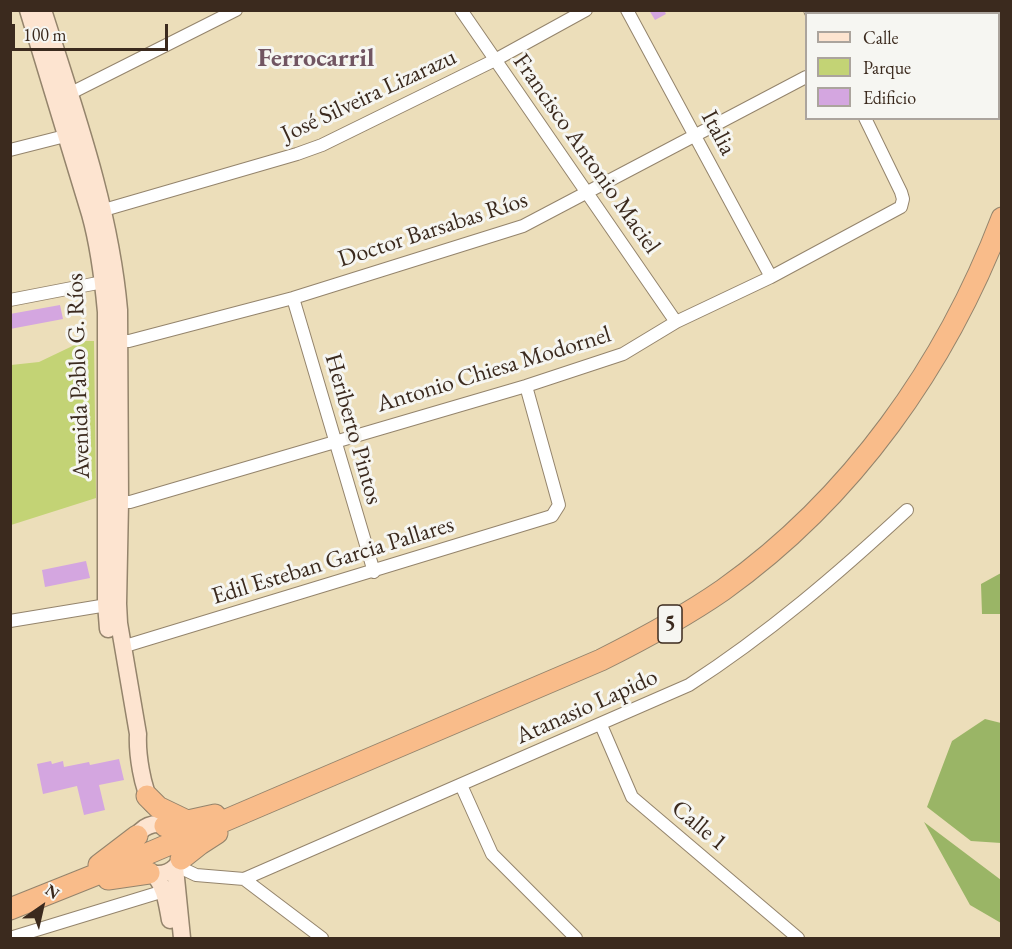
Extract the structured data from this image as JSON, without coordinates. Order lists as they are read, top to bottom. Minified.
{"streets":{"highway":["5"],"street":["José Silveira Lizarazu","Italia","Francisco Antonio Maciel","Doctor Barsabas Ríos","Antonio Chiesa Modornel","Avenida Pablo G. Ríos","Heriberto Pintos","Edil Esteban Garcia Pallares","Atanasio Lapido","Calle 1"]},"crossings":[["José Silveira Lizarazu","Francisco Antonio Maciel"],["José Silveira Lizarazu","Avenida Pablo G. Ríos"],["Italia","Doctor Barsabas Ríos"],["Italia","Antonio Chiesa Modornel"],["Francisco Antonio Maciel","Doctor Barsabas Ríos"],["Francisco Antonio Maciel","Antonio Chiesa Modornel"],["Doctor Barsabas Ríos","Avenida Pablo G. Ríos"],["Doctor Barsabas Ríos","Heriberto Pintos"],["Antonio Chiesa Modornel","Avenida Pablo G. Ríos"],["Antonio Chiesa Modornel","Heriberto Pintos"],["Antonio Chiesa Modornel","Edil Esteban Garcia Pallares"],["Avenida Pablo G. Ríos","Edil Esteban Garcia Pallares"],["Heriberto Pintos","Edil Esteban Garcia Pallares"],["Atanasio Lapido","Calle 1"]],"districts":["Ferrocarril"],"legend":["Calle","Parque","Edificio"],"scale_bar":"100 m","north":"top right"}
